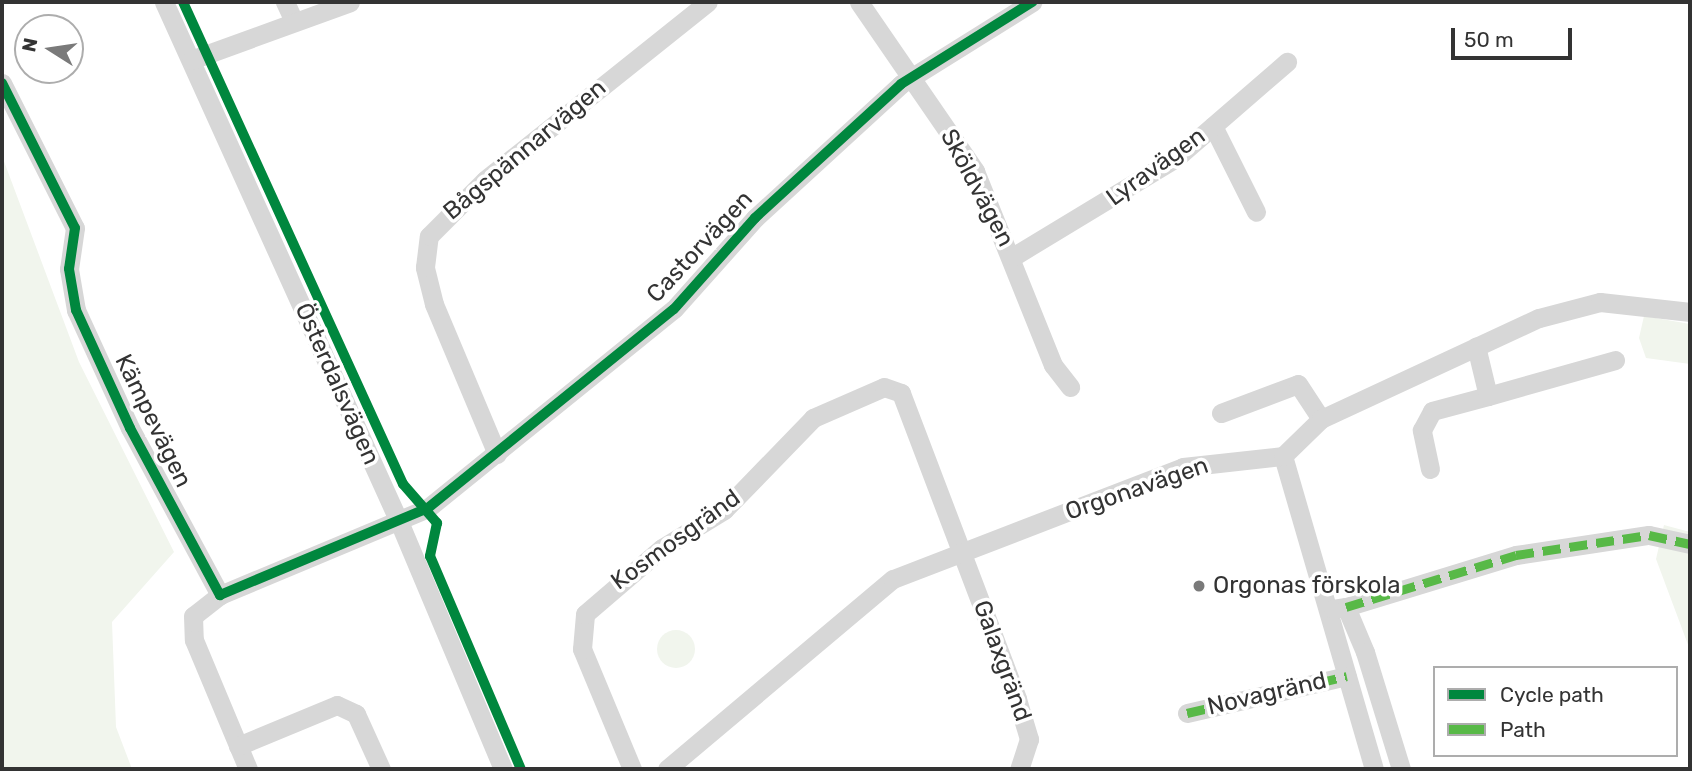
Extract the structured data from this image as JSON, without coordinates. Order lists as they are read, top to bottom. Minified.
{"streets":{"street":["Bågspännarvägen","Lyravägen","Sköldvägen","Castorvägen","Österdalsvägen","Kämpevägen","Orgonavägen","Kosmosgränd","Galaxgränd","Novagränd"]},"crossings":[["Bågspännarvägen","Castorvägen"],["Lyravägen","Sköldvägen"],["Sköldvägen","Castorvägen"],["Castorvägen","Österdalsvägen"],["Orgonavägen","Kosmosgränd"],["Orgonavägen","Galaxgränd"],["Kosmosgränd","Galaxgränd"]],"places":["Orgonas förskola"],"legend":["Cycle path","Path"],"scale_bar":"50 m","north":"left"}
